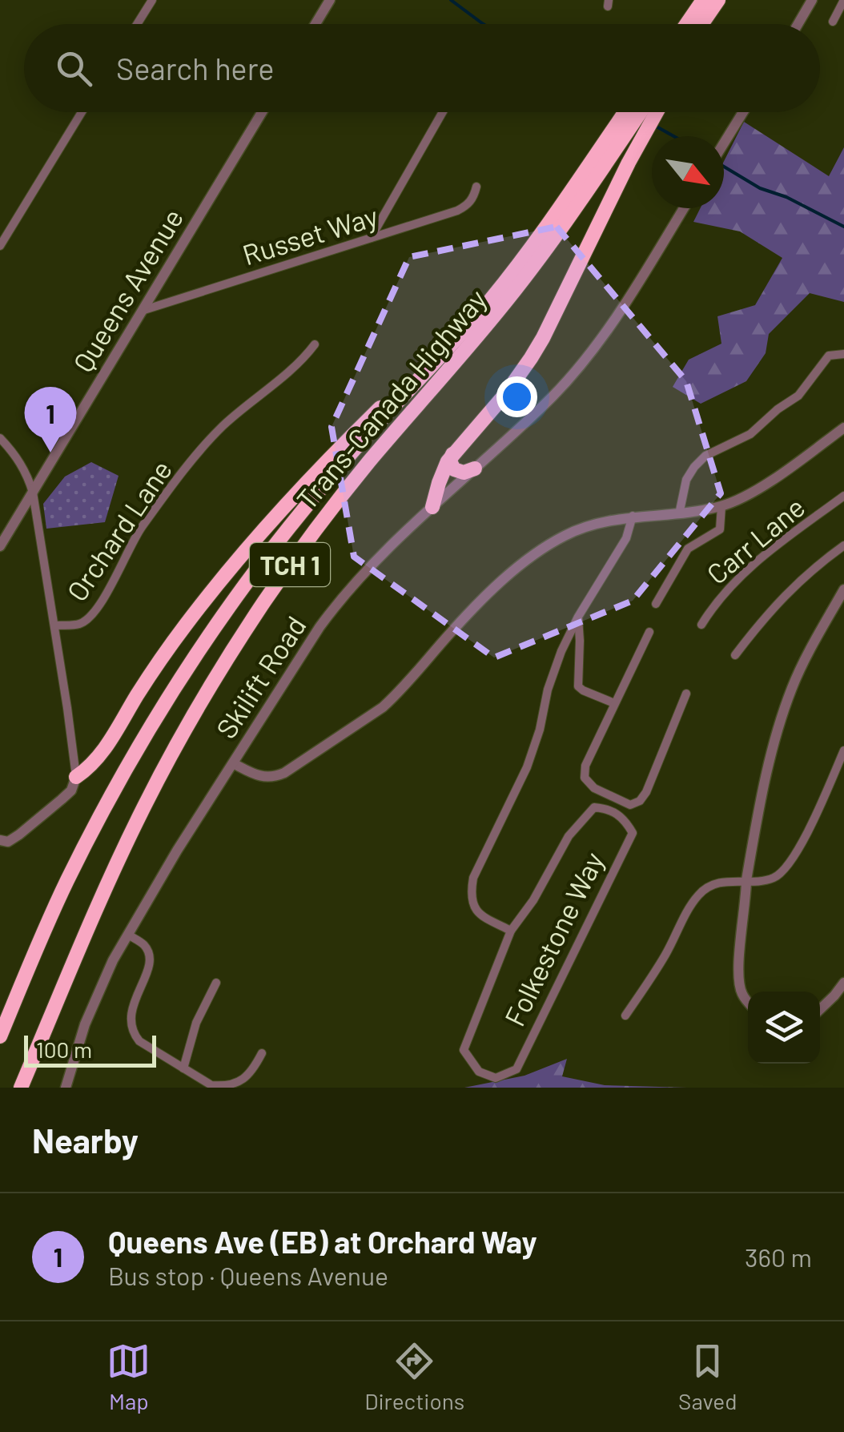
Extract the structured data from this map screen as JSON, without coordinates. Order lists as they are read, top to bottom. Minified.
{"streets":{"highway":["Trans-Canada Highway","TCH 1"],"street":["Russet Way","Queens Avenue","Orchard Lane","Carr Lane","Skilift Road","Folkestone Way"]},"crossings":[["Russet Way","Queens Avenue"]],"scale_bar":"100 m","north":"bottom right","page":{"search":"Search here","pins":"1","scale":"100 m","heading":"Nearby","list":[{"mark":"1","name":"Queens Ave (EB) at Orchard Way","note":"Bus stop · Queens Avenue","value":"360 m"}],"nav":["Map","Directions","Saved"]}}
